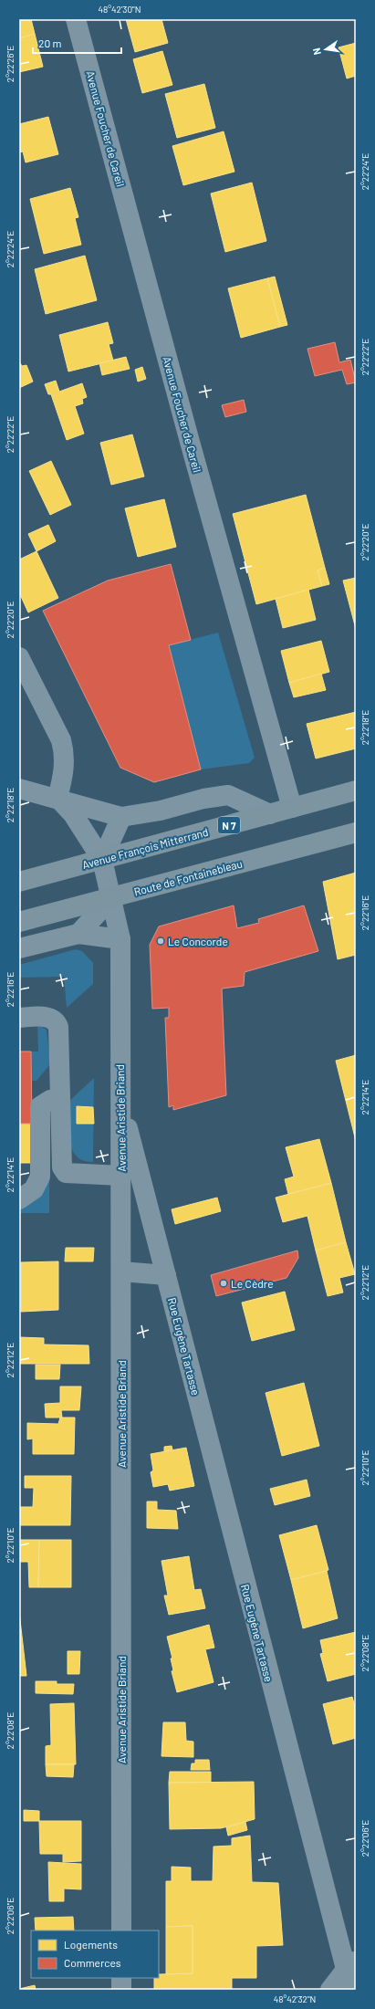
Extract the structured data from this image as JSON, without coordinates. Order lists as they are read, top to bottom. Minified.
{"streets":{"main road":["N 7","Avenue François Mitterrand","Route de Fontainebleau"],"street":["Avenue Foucher de Careil","Avenue Aristide Briand","Rue Eugène Tartasse"]},"crossings":[["Avenue Foucher de Careil","Avenue François Mitterrand"],["Avenue François Mitterrand","Avenue Aristide Briand"],["Route de Fontainebleau","Avenue Aristide Briand"],["Avenue Aristide Briand","Rue Eugène Tartasse"]],"places":["Le Concorde","Le Cèdre"],"legend":["Logements","Commerces"],"scale_bar":"20 m","north":"left","coordinates":["48°42'30\"N","2°22'26\"E","2°22'24\"E","2°22'22\"E","2°22'20\"E","2°22'18\"E","2°22'16\"E","2°22'14\"E","2°22'12\"E","2°22'10\"E","2°22'08\"E","2°22'06\"E","48°42'32\"N"]}
